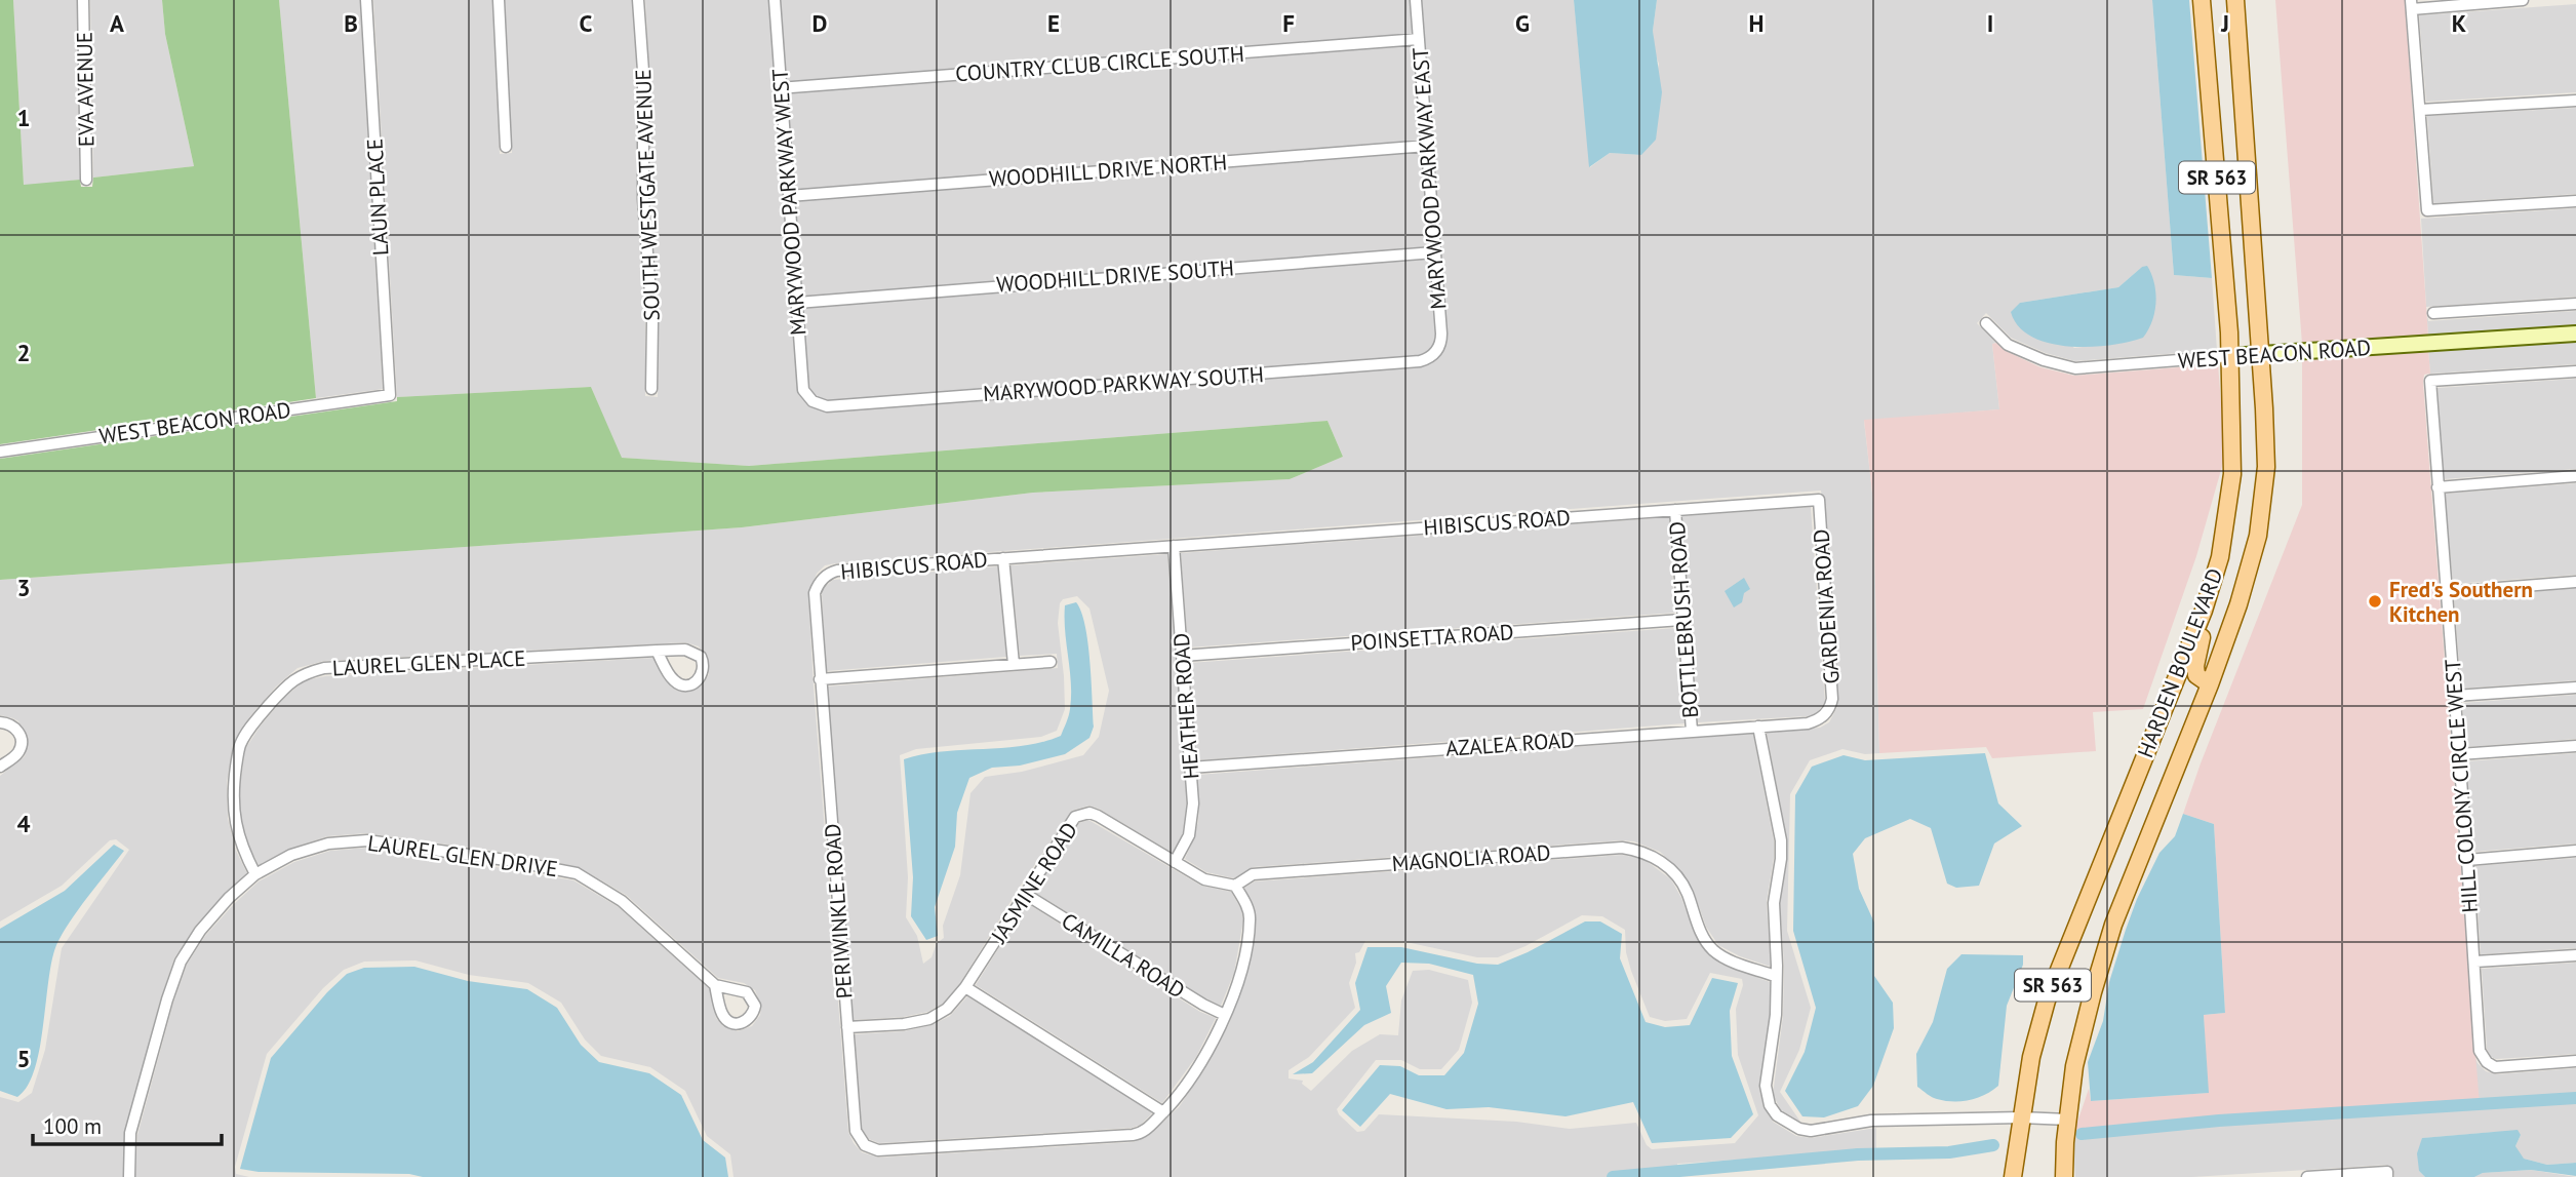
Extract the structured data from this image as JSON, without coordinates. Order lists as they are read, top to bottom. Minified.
{"streets":{"main road":["SR 563","HARDEN BOULEVARD"],"street":["COUNTRY CLUB CIRCLE SOUTH","EVA AVENUE","WOODHILL DRIVE NORTH","MARYWOOD PARKWAY EAST","SOUTH WESTGATE AVENUE","LAUN PLACE","MARYWOOD PARKWAY WEST","WOODHILL DRIVE SOUTH","WEST BEACON ROAD","MARYWOOD PARKWAY SOUTH","HIBISCUS ROAD","GARDENIA ROAD","BOTTLEBRUSH ROAD","POINSETTA ROAD","LAUREL GLEN PLACE","HEATHER ROAD","AZALEA ROAD","HILL COLONY CIRCLE WEST","LAUREL GLEN DRIVE","MAGNOLIA ROAD","JASMINE ROAD","PERIWINKLE ROAD","CAMILLA ROAD"]},"crossings":[["COUNTRY CLUB CIRCLE SOUTH","MARYWOOD PARKWAY EAST"],["COUNTRY CLUB CIRCLE SOUTH","MARYWOOD PARKWAY WEST"],["WOODHILL DRIVE NORTH","MARYWOOD PARKWAY EAST"],["WOODHILL DRIVE NORTH","MARYWOOD PARKWAY WEST"],["MARYWOOD PARKWAY EAST","WOODHILL DRIVE SOUTH"],["MARYWOOD PARKWAY EAST","MARYWOOD PARKWAY SOUTH"],["LAUN PLACE","WEST BEACON ROAD"],["MARYWOOD PARKWAY WEST","WOODHILL DRIVE SOUTH"],["MARYWOOD PARKWAY WEST","MARYWOOD PARKWAY SOUTH"],["WEST BEACON ROAD","HARDEN BOULEVARD"],["HIBISCUS ROAD","GARDENIA ROAD"],["HIBISCUS ROAD","BOTTLEBRUSH ROAD"],["HIBISCUS ROAD","HEATHER ROAD"],["HIBISCUS ROAD","PERIWINKLE ROAD"],["GARDENIA ROAD","AZALEA ROAD"],["BOTTLEBRUSH ROAD","POINSETTA ROAD"],["BOTTLEBRUSH ROAD","AZALEA ROAD"],["POINSETTA ROAD","HEATHER ROAD"],["LAUREL GLEN PLACE","LAUREL GLEN DRIVE"],["HEATHER ROAD","AZALEA ROAD"],["HEATHER ROAD","JASMINE ROAD"],["MAGNOLIA ROAD","JASMINE ROAD"],["JASMINE ROAD","PERIWINKLE ROAD"],["JASMINE ROAD","CAMILLA ROAD"]],"places":["Fred's Southern Kitchen"],"scale_bar":"100 m","grid":{"columns":["A","B","C","D","E","F","G","H","I","J","K"],"rows":["1","2","3","4","5"]}}
